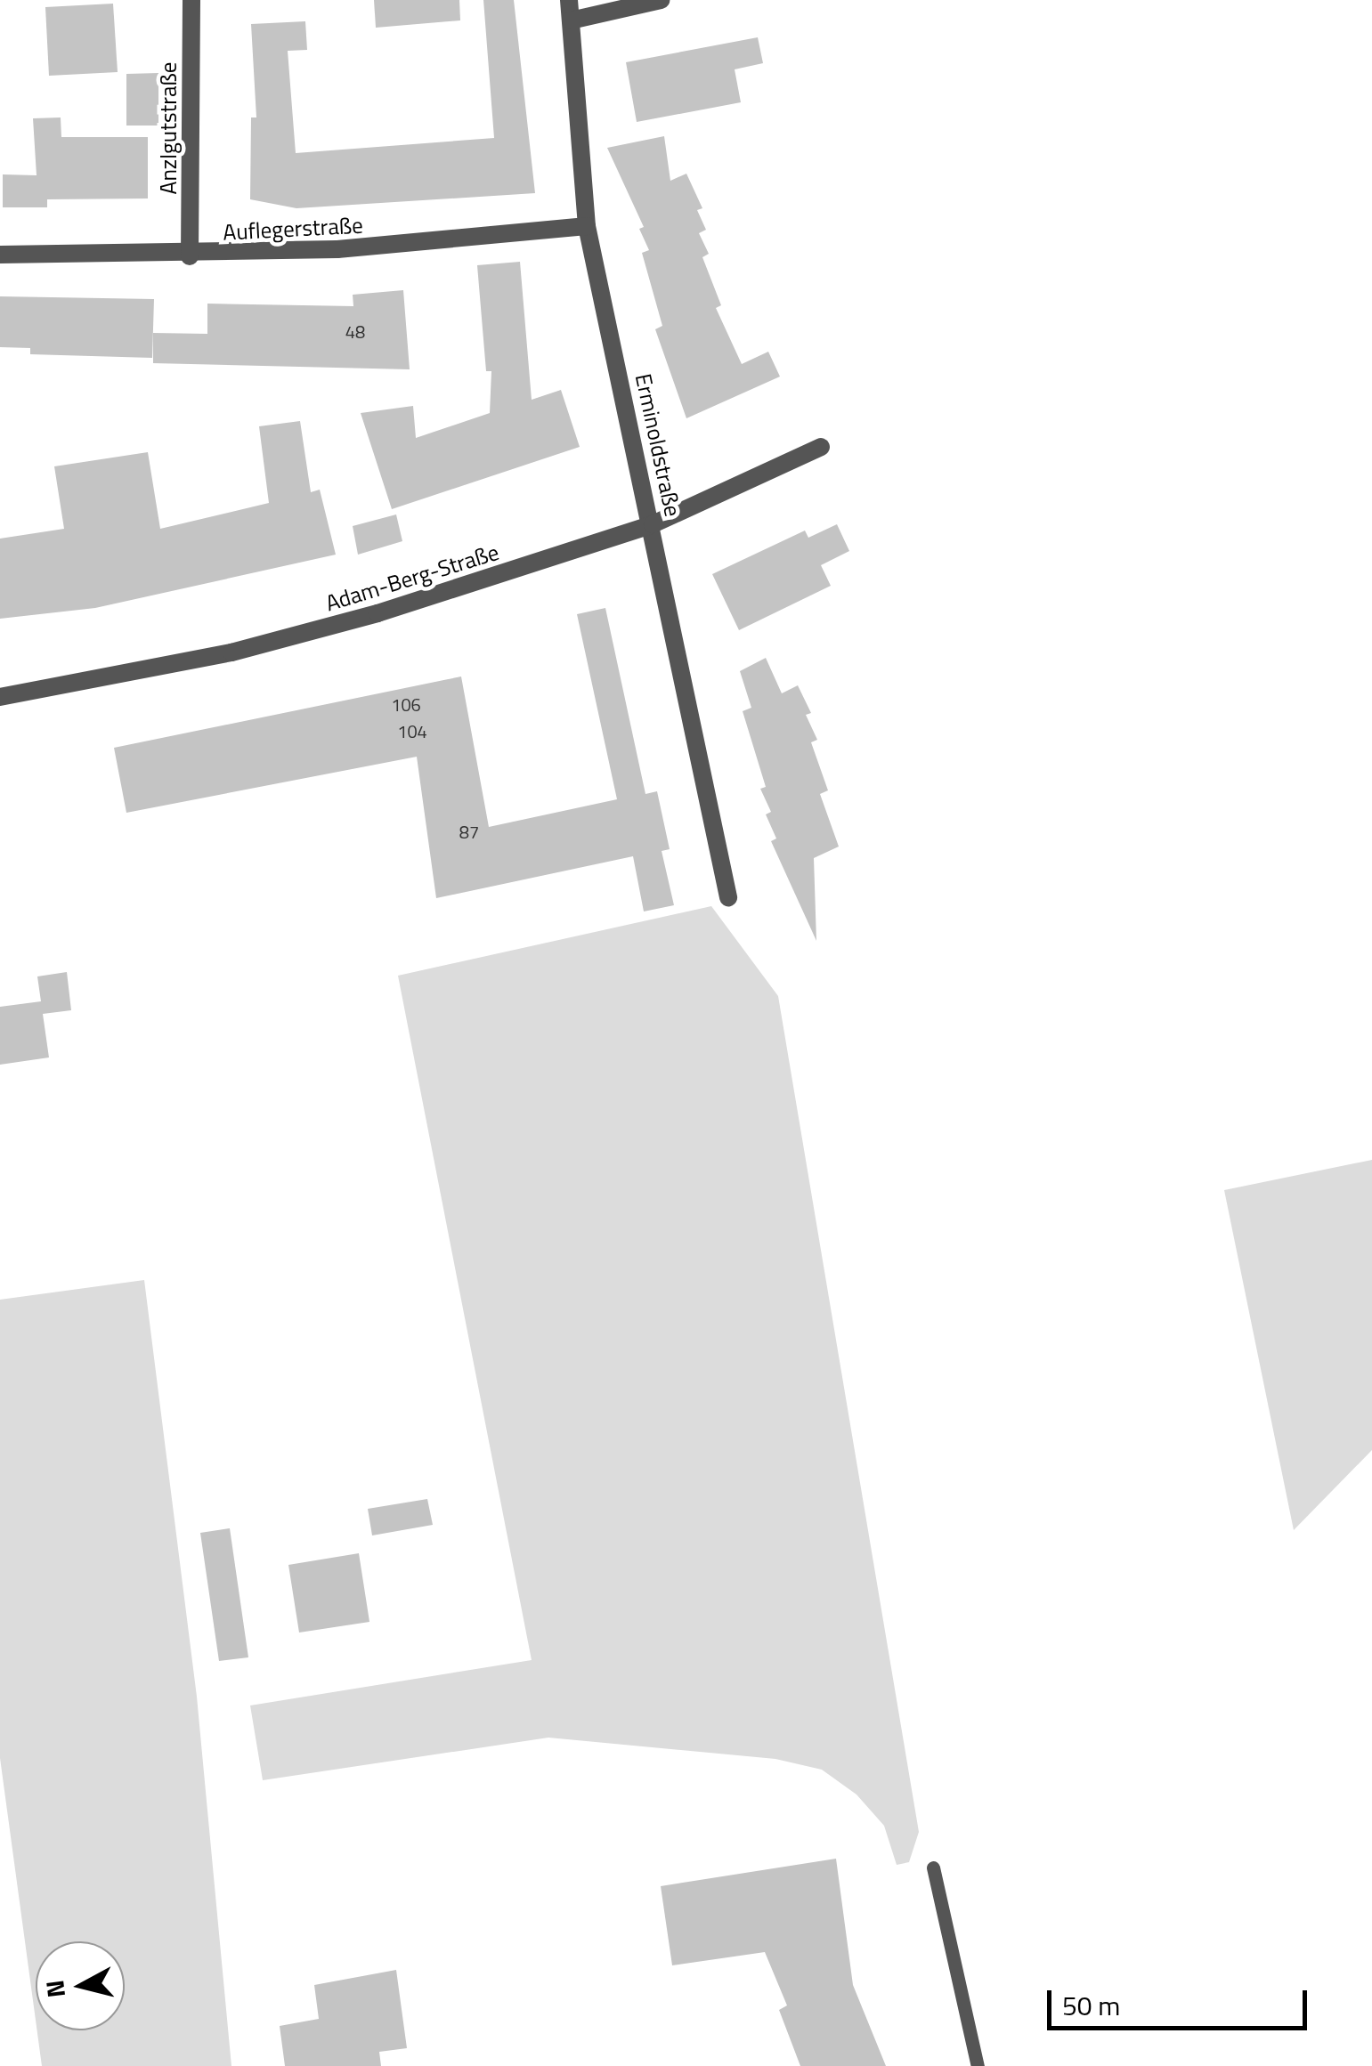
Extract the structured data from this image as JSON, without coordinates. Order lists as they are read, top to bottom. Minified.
{"streets":{"street":["Anzlgutstraße","Auflegerstraße","Erminoldstraße","Adam-Berg-Straße"]},"crossings":[["Anzlgutstraße","Auflegerstraße"],["Auflegerstraße","Erminoldstraße"],["Erminoldstraße","Adam-Berg-Straße"]],"house_numbers":["48","106","104","87"],"scale_bar":"50 m","north":"left"}
